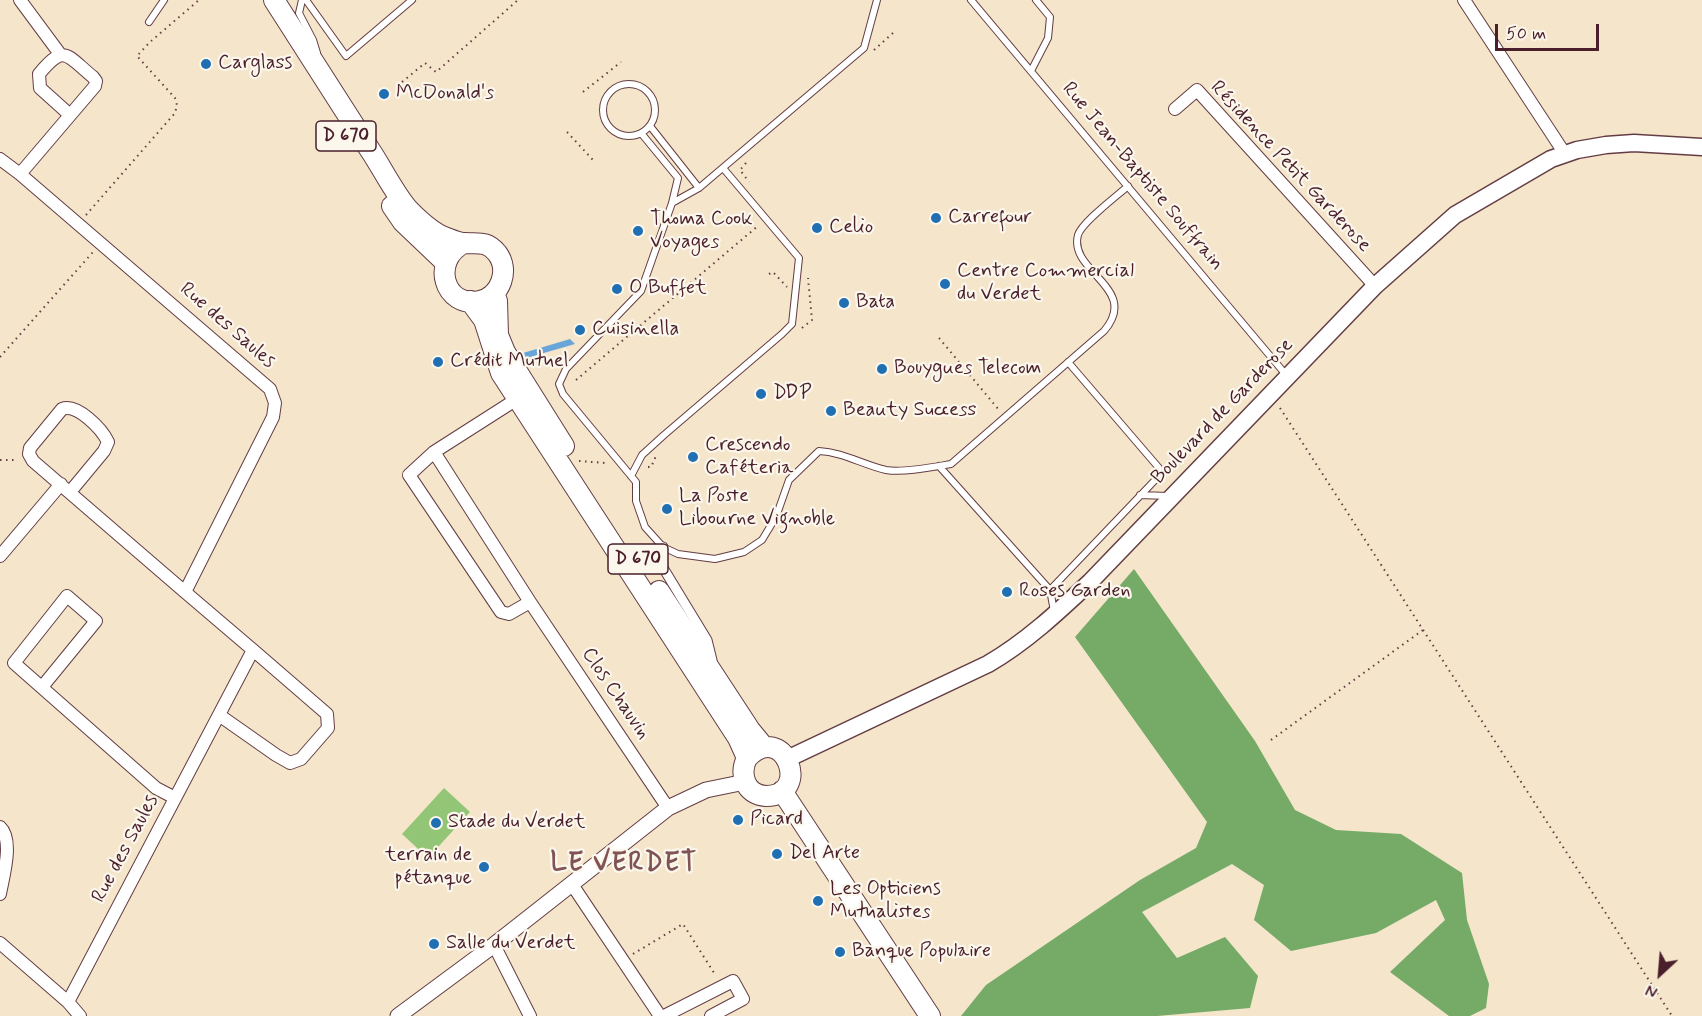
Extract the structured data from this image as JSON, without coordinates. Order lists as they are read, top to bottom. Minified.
{"streets":{"main road":["D 670","Boulevard de Garderose"],"street":["Résidence Petit Garderose","Rue des Saules","Clos Chauvin"],"lane":["Rue Jean-Baptiste Souffrain"]},"crossings":[["D 670","Boulevard de Garderose"],["Résidence Petit Garderose","Boulevard de Garderose"],["Rue Jean-Baptiste Souffrain","Boulevard de Garderose"]],"districts":["LE VERDET"],"places":["Carglass","McDonald's","Carrefour","Celio","Thoma Cook Voyages","Centre Commercial du Verdet","O Buffet","Bata","Cuisinella","Crédit Mutuel","Bouygues Telecom","DDP","Beauty Success","Crescendo Caféteria","La Poste Libourne Vignoble","Roses Garden","Picard","Stade du Verdet","Del Arte","terrain de pétanque","Les Opticiens Mutualistes","Salle du Verdet","Banque Populaire"],"scale_bar":"50 m","north":"bottom left"}
